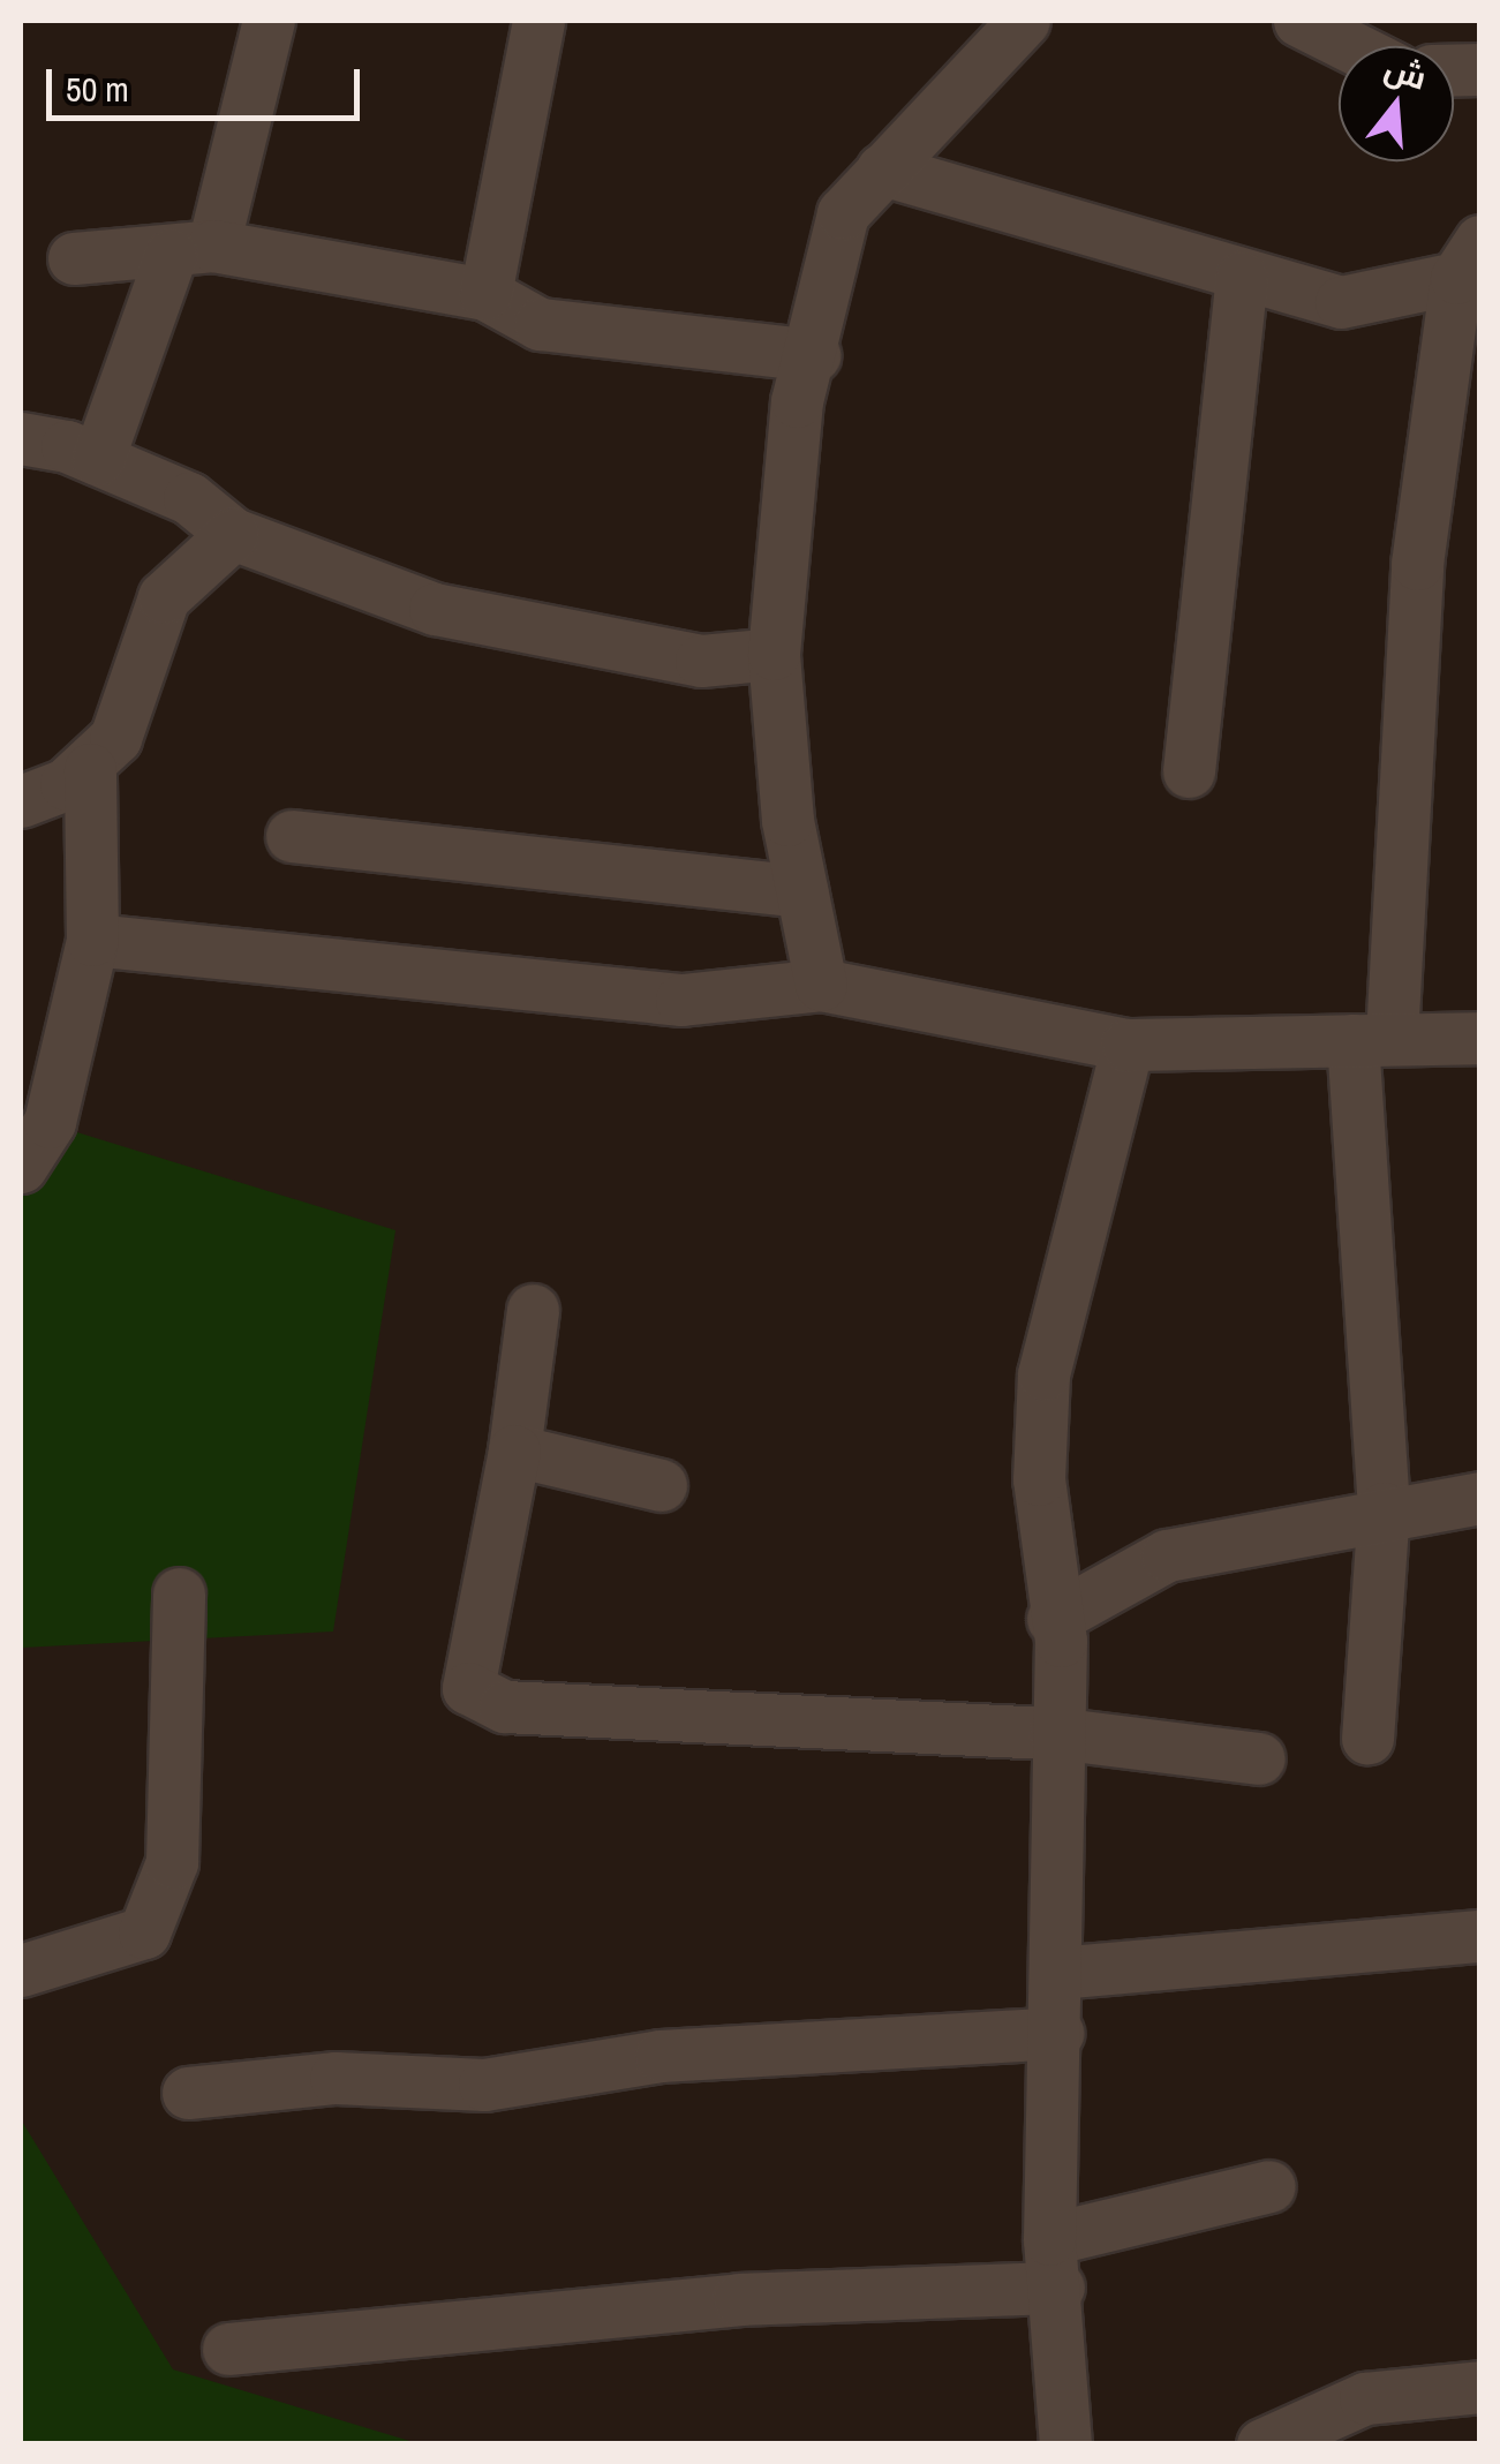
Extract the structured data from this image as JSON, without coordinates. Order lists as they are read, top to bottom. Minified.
{"scale_bar":"50 m","north":"top"}
